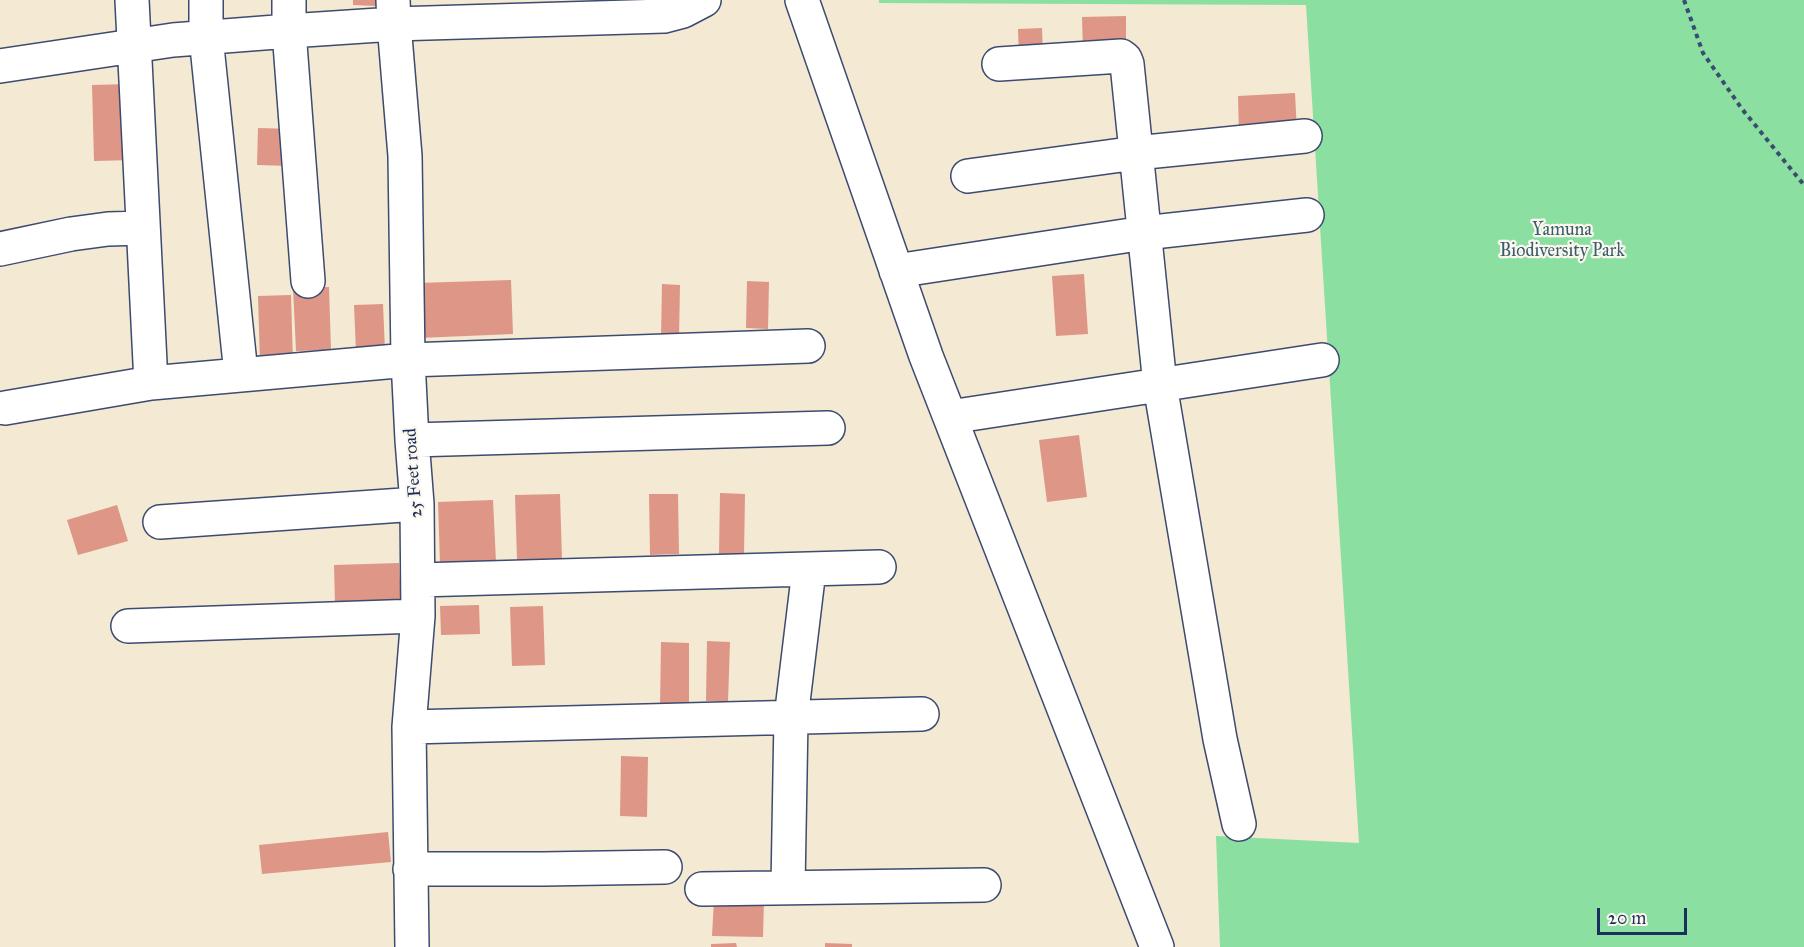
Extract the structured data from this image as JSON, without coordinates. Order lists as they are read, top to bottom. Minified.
{"streets":{"street":["25 Feet road"]},"parks":["Yamuna Biodiversity Park"],"scale_bar":"20 m"}
